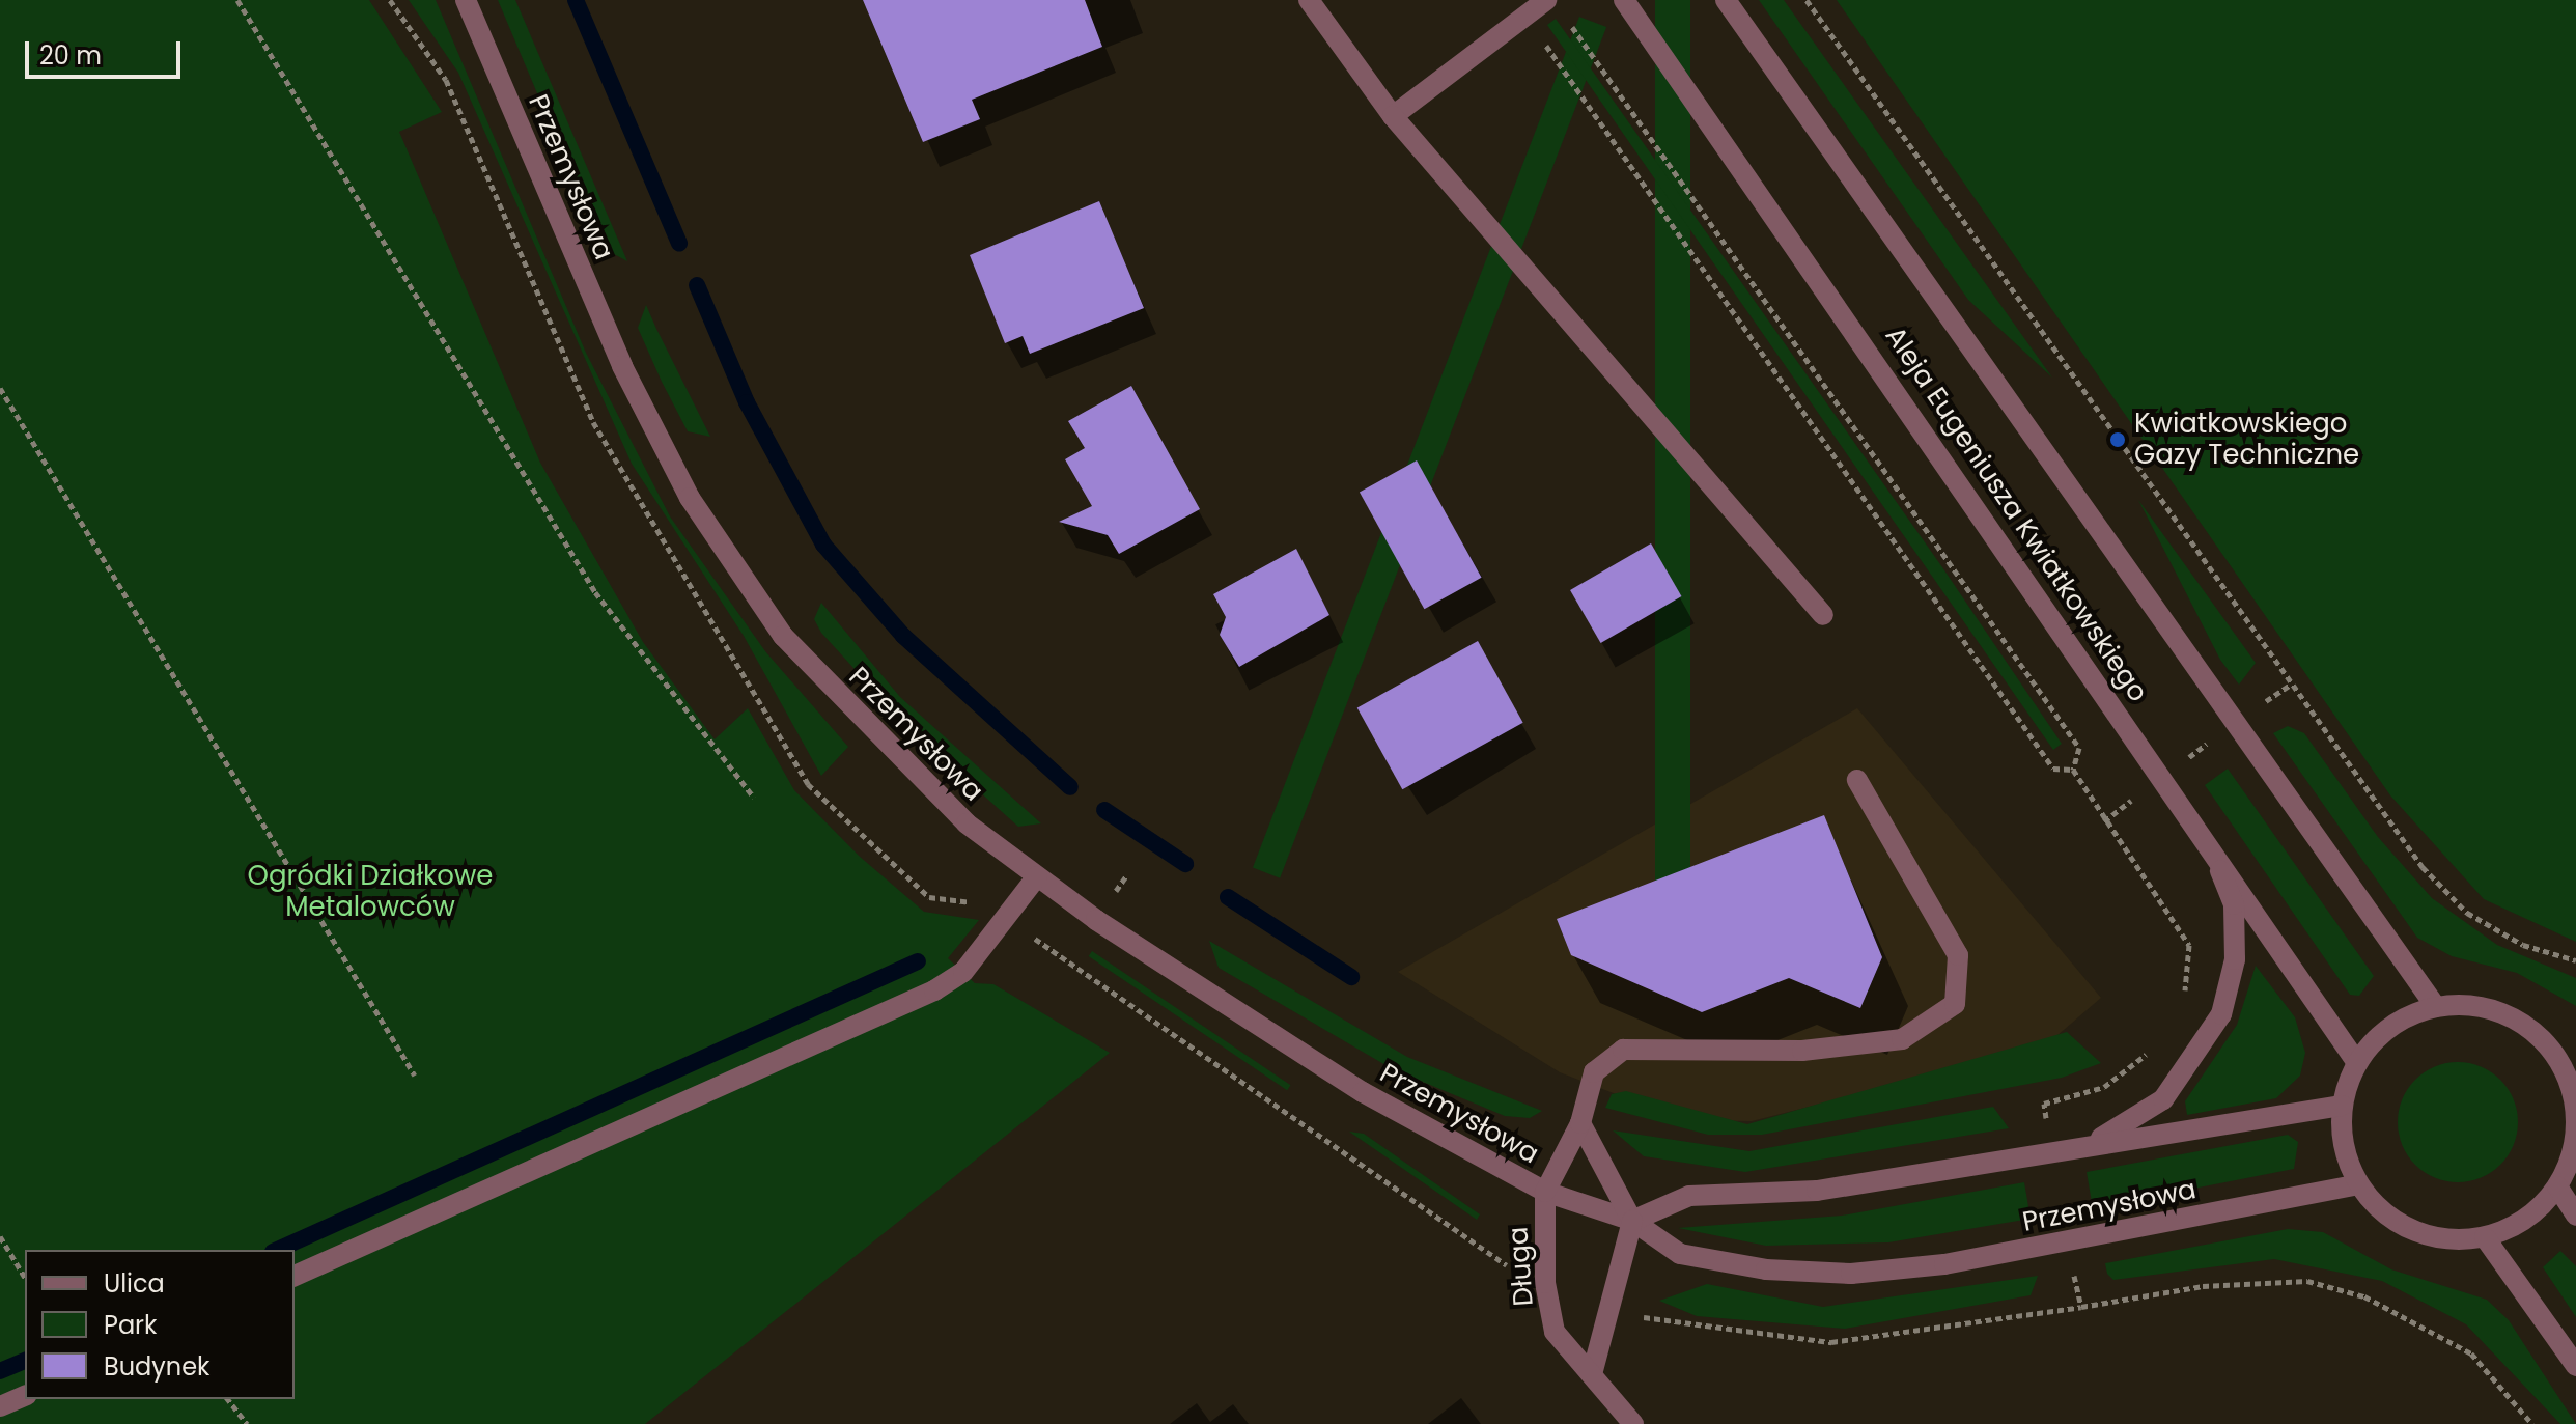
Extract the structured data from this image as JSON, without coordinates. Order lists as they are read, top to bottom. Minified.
{"streets":{"street":["Przemysłowa","Aleja Eugeniusza Kwiatkowskiego","Długa"]},"crossings":[["Przemysłowa","Aleja Eugeniusza Kwiatkowskiego"],["Przemysłowa","Długa"]],"parks":["Ogródki Działkowe Metalowców"],"places":["Kwiatkowskiego Gazy Techniczne"],"legend":["Ulica","Park","Budynek"],"scale_bar":"20 m"}
